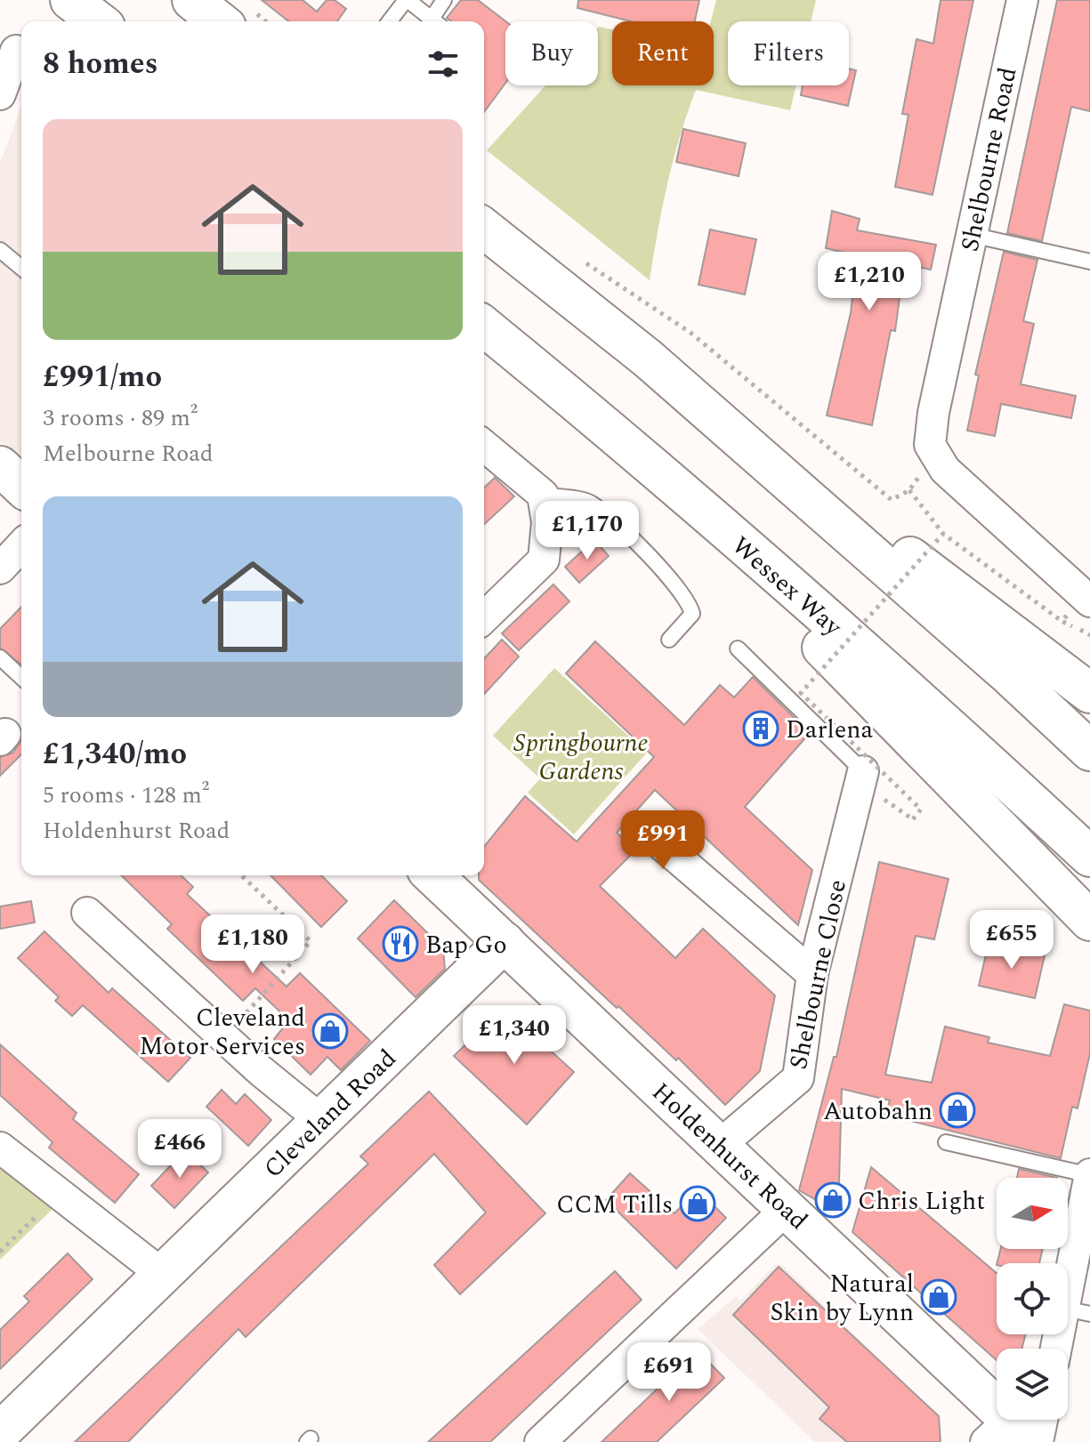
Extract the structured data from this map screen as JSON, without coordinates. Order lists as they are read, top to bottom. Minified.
{"streets":{"main road":["Wessex Way","Cleveland Road","Holdenhurst Road"],"street":["Shelbourne Road","Shelbourne Close"]},"crossings":[["Shelbourne Close","Holdenhurst Road"],["Cleveland Road","Holdenhurst Road"]],"parks":["Springbourne Gardens"],"places":{"building":["Darlena"],"restaurant":["Bap Go"],"shop":["Cleveland Motor Services","Autobahn","Chris Light","CCM Tills","Natural Skin by Lynn"]},"north":"right","page":{"chip":["Buy","Rent","Filters"],"heading":"8 homes","list":[{"name":"£991/mo","note":"3 rooms · 89 m² · Melbourne Road"},{"name":"£1,340/mo","note":"5 rooms · 128 m² · Holdenhurst Road"}],"price":["£1,210","£1,170","£991","£655","£1,180","£1,340","£466","£691"]}}
